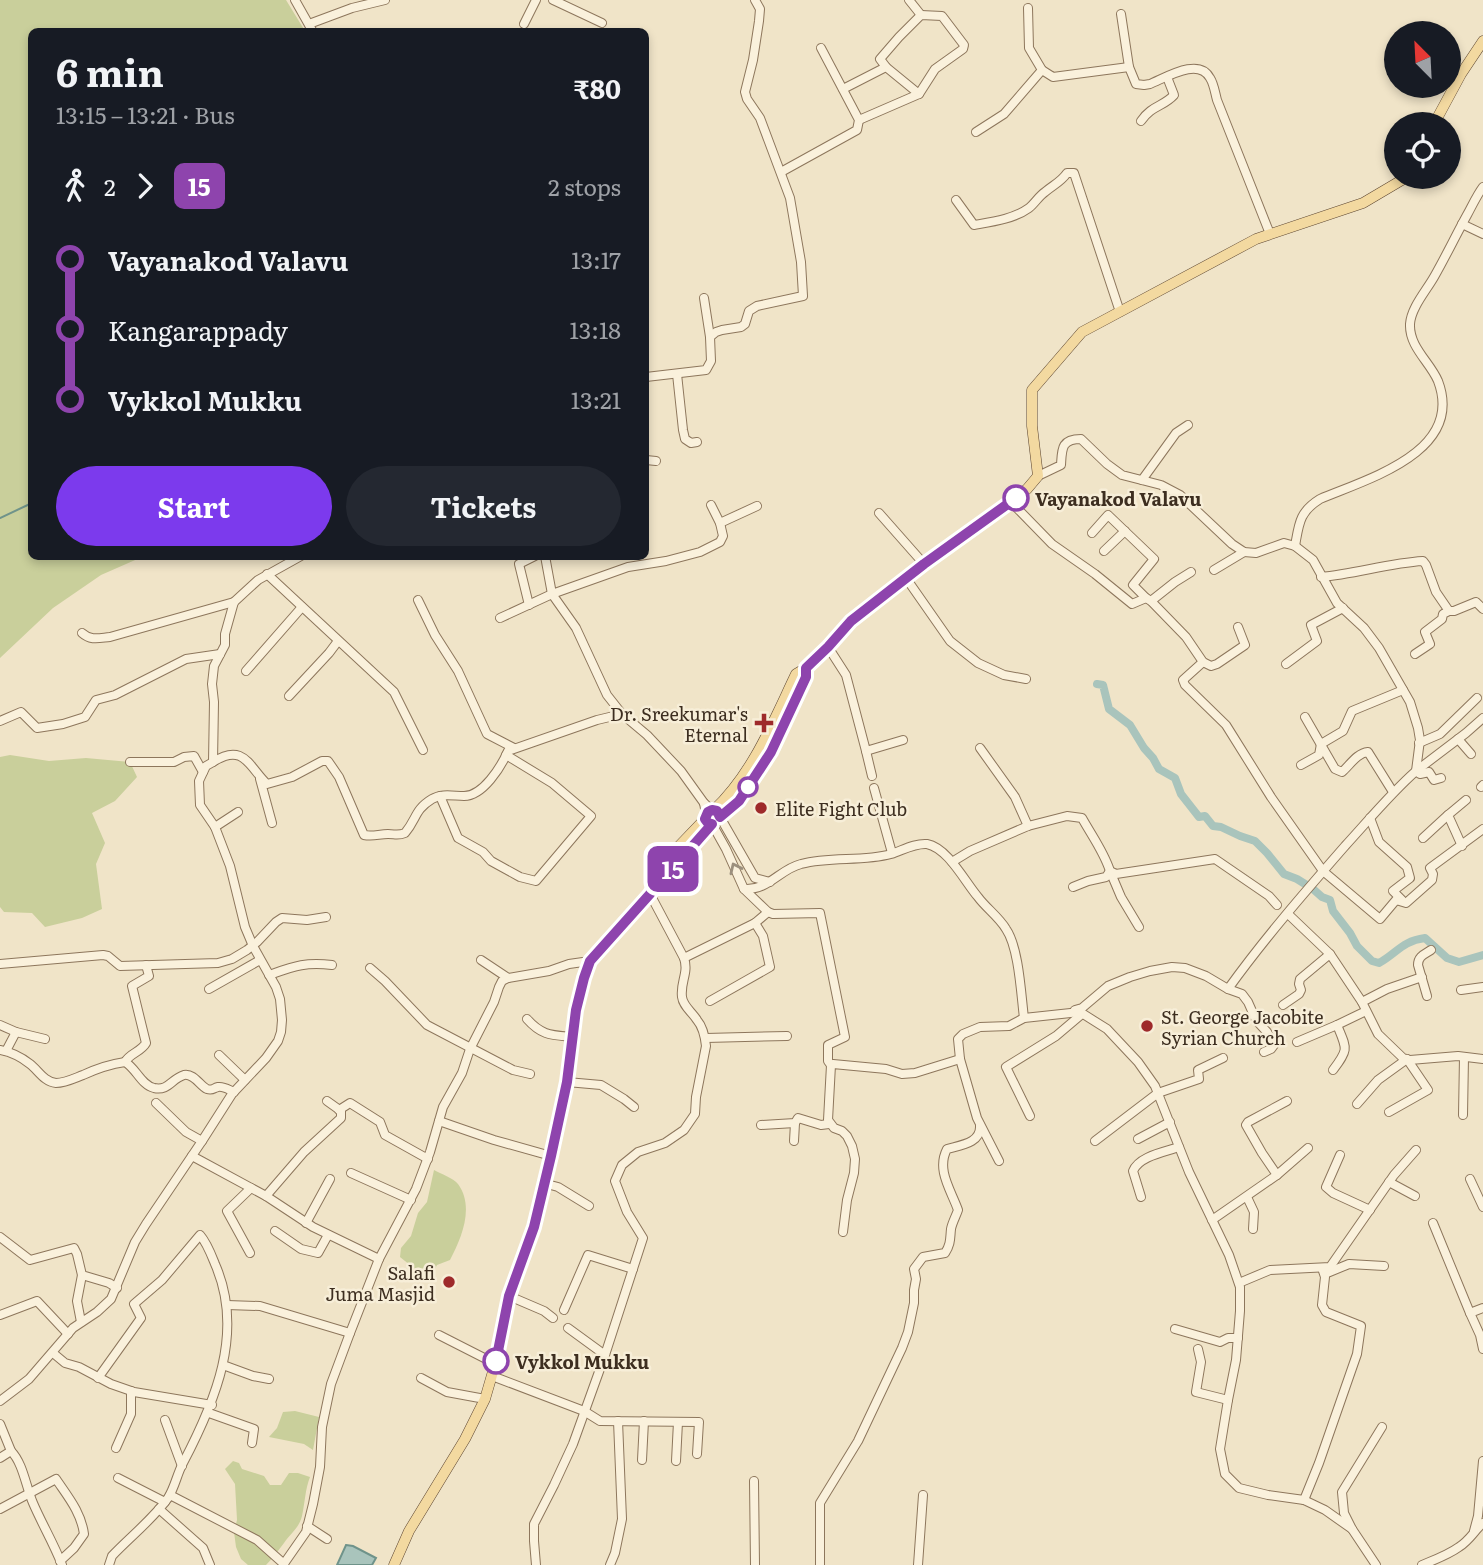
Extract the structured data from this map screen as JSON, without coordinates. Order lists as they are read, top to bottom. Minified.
{"places":{"other":["Vayanakod Valavu","Elite Fight Club","St. George Jacobite Syrian Church","Salafi Juma Masjid","Vykkol Mukku"],"health":["Dr. Sreekumar's Eternal"]},"lines":["bus line 15"],"north":"top left","page":{"on_map":"15","heading":["6 min","13:15 – 13:21 · Bus","₹80"],"legs":["2","15","2 stops"],"list":[{"name":"Vayanakod Valavu","value":"13:17"},{"name":"Kangarappady","value":"13:18"},{"name":"Vykkol Mukku","value":"13:21"}],"buttons":["Start","Tickets"]}}
